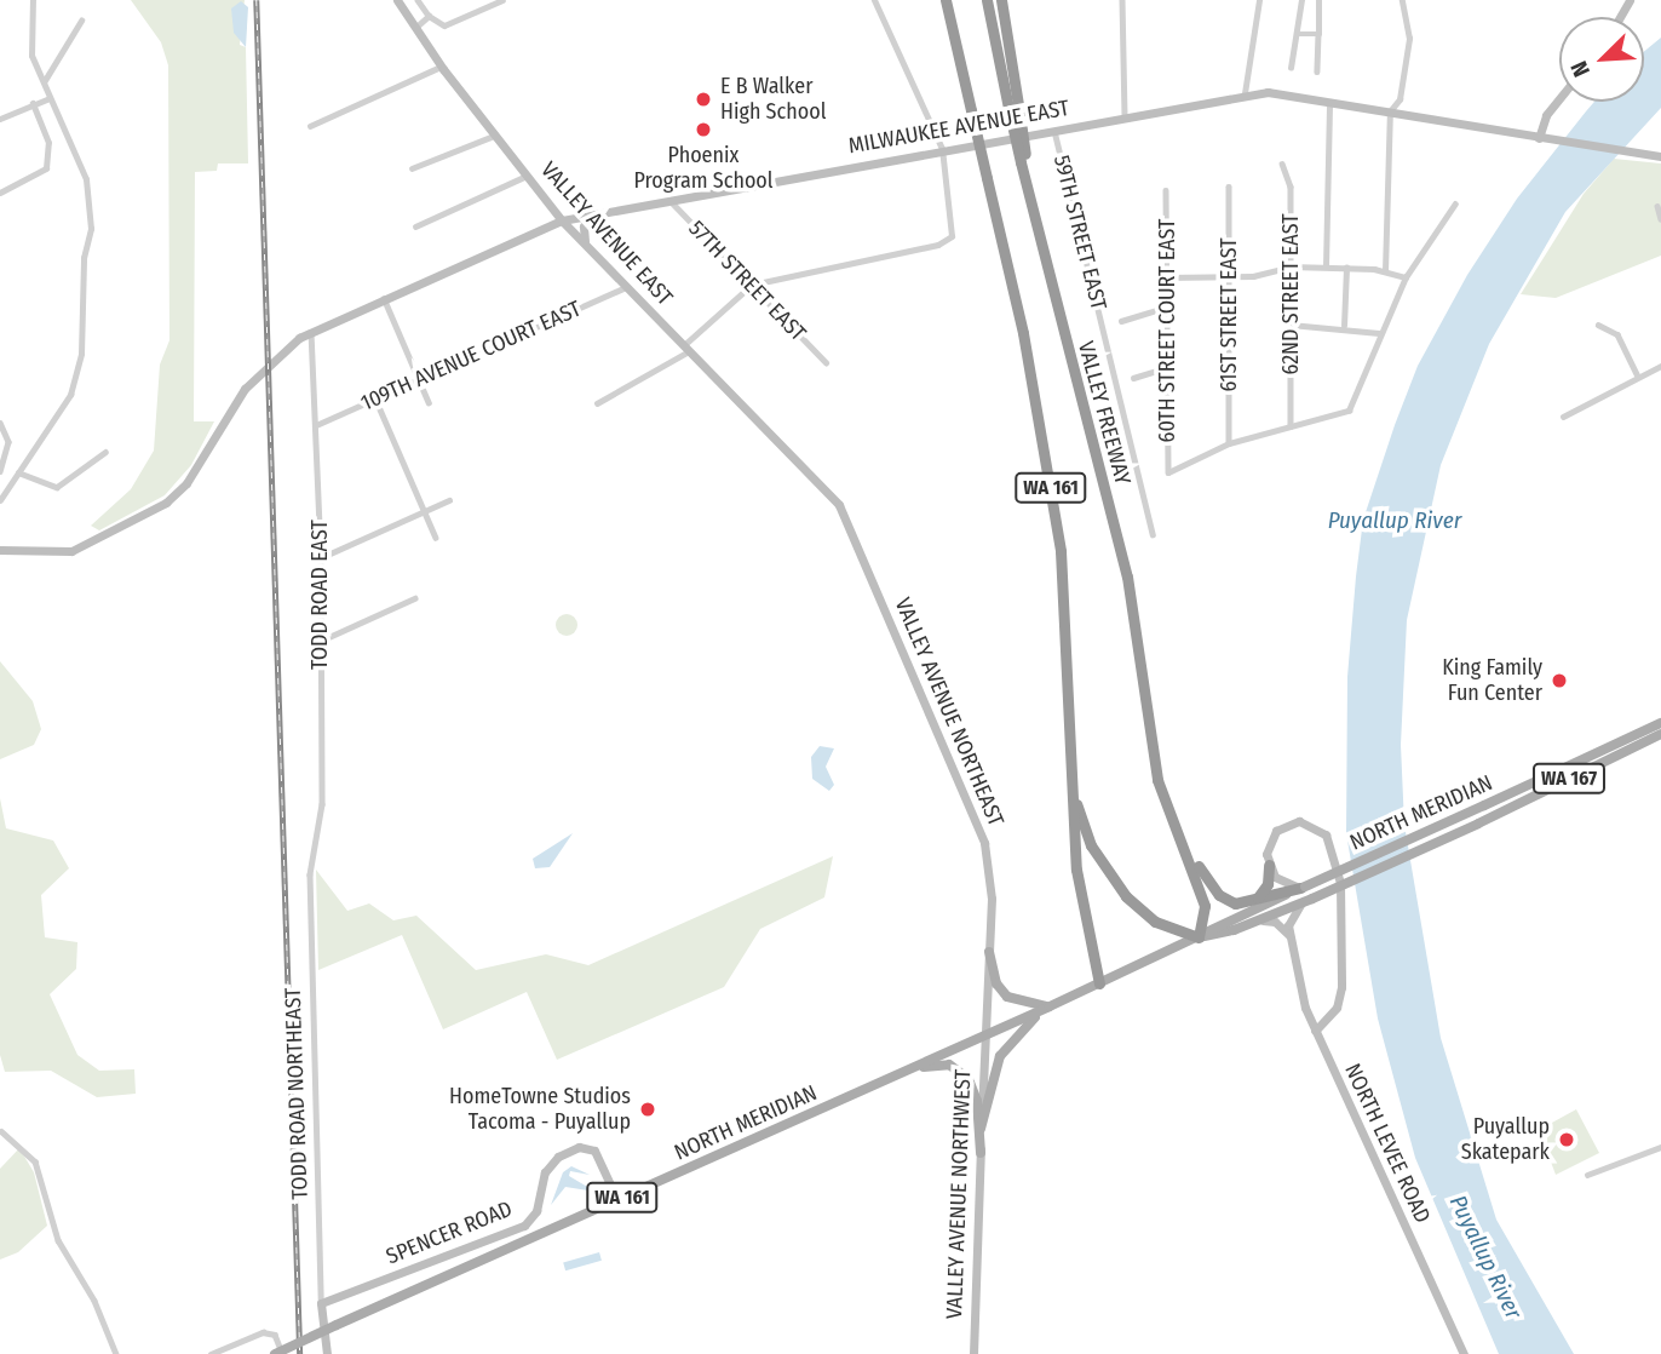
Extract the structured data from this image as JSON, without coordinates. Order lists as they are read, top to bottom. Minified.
{"streets":{"highway":["VALLEY FREEWAY","WA 161","WA 167"],"main road":["NORTH MERIDIAN"],"street":["MILWAUKEE AVENUE EAST","59TH STREET EAST","VALLEY AVENUE EAST","57TH STREET EAST","62ND STREET EAST","61ST STREET EAST","60TH STREET COURT EAST","109TH AVENUE COURT EAST","TODD ROAD EAST","VALLEY AVENUE NORTHEAST","TODD ROAD NORTHEAST","NORTH LEVEE ROAD","VALLEY AVENUE NORTHWEST","SPENCER ROAD"]},"crossings":[["MILWAUKEE AVENUE EAST","59TH STREET EAST"],["MILWAUKEE AVENUE EAST","VALLEY AVENUE EAST"],["MILWAUKEE AVENUE EAST","57TH STREET EAST"],["MILWAUKEE AVENUE EAST","TODD ROAD EAST"],["VALLEY AVENUE EAST","109TH AVENUE COURT EAST"],["VALLEY AVENUE EAST","VALLEY AVENUE NORTHEAST"],["61ST STREET EAST","60TH STREET COURT EAST"],["109TH AVENUE COURT EAST","TODD ROAD EAST"],["VALLEY FREEWAY","WA 161"],["VALLEY FREEWAY","WA 167"],["WA 161","WA 167"],["WA 161","NORTH MERIDIAN"],["TODD ROAD EAST","TODD ROAD NORTHEAST"],["VALLEY AVENUE NORTHEAST","NORTH MERIDIAN"],["VALLEY AVENUE NORTHEAST","VALLEY AVENUE NORTHWEST"],["WA 167","NORTH MERIDIAN"],["NORTH MERIDIAN","VALLEY AVENUE NORTHWEST"],["NORTH MERIDIAN","SPENCER ROAD"],["TODD ROAD NORTHEAST","SPENCER ROAD"]],"water":["Puyallup River"],"places":["E B Walker High School","Phoenix Program School","King Family Fun Center","HomeTowne Studios Tacoma - Puyallup","Puyallup Skatepark"],"north":"bottom left"}
